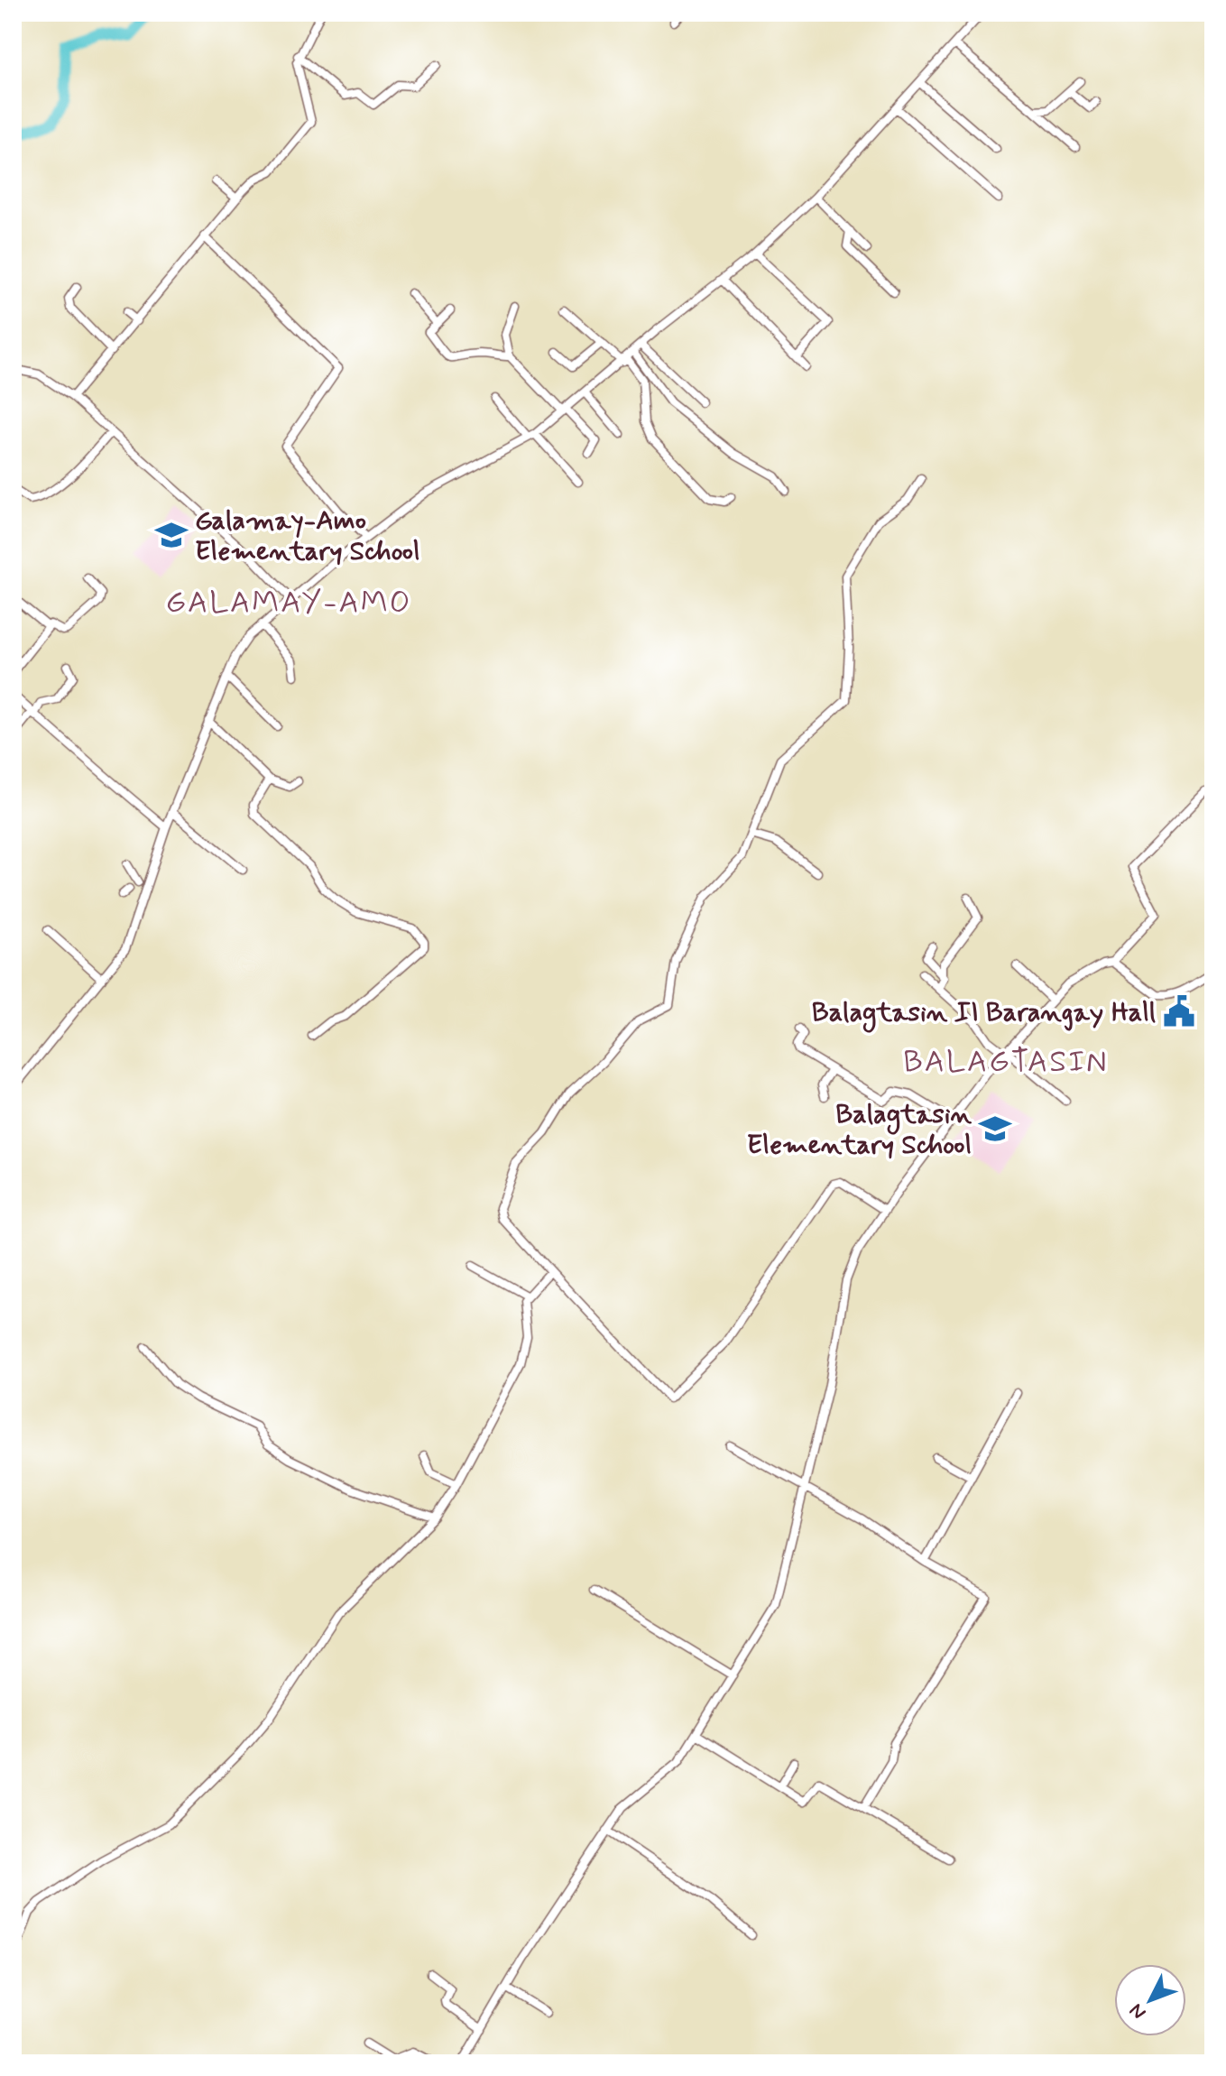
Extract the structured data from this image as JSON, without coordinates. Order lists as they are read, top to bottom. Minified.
{"districts":["GALAMAY-AMO","BALAGTASIN"],"places":{"school or university":["Galamay-Amo Elementary School","Balagtasin Elementary School"],"public building":["Balagtasin II Barangay Hall"]},"north":"bottom left"}
